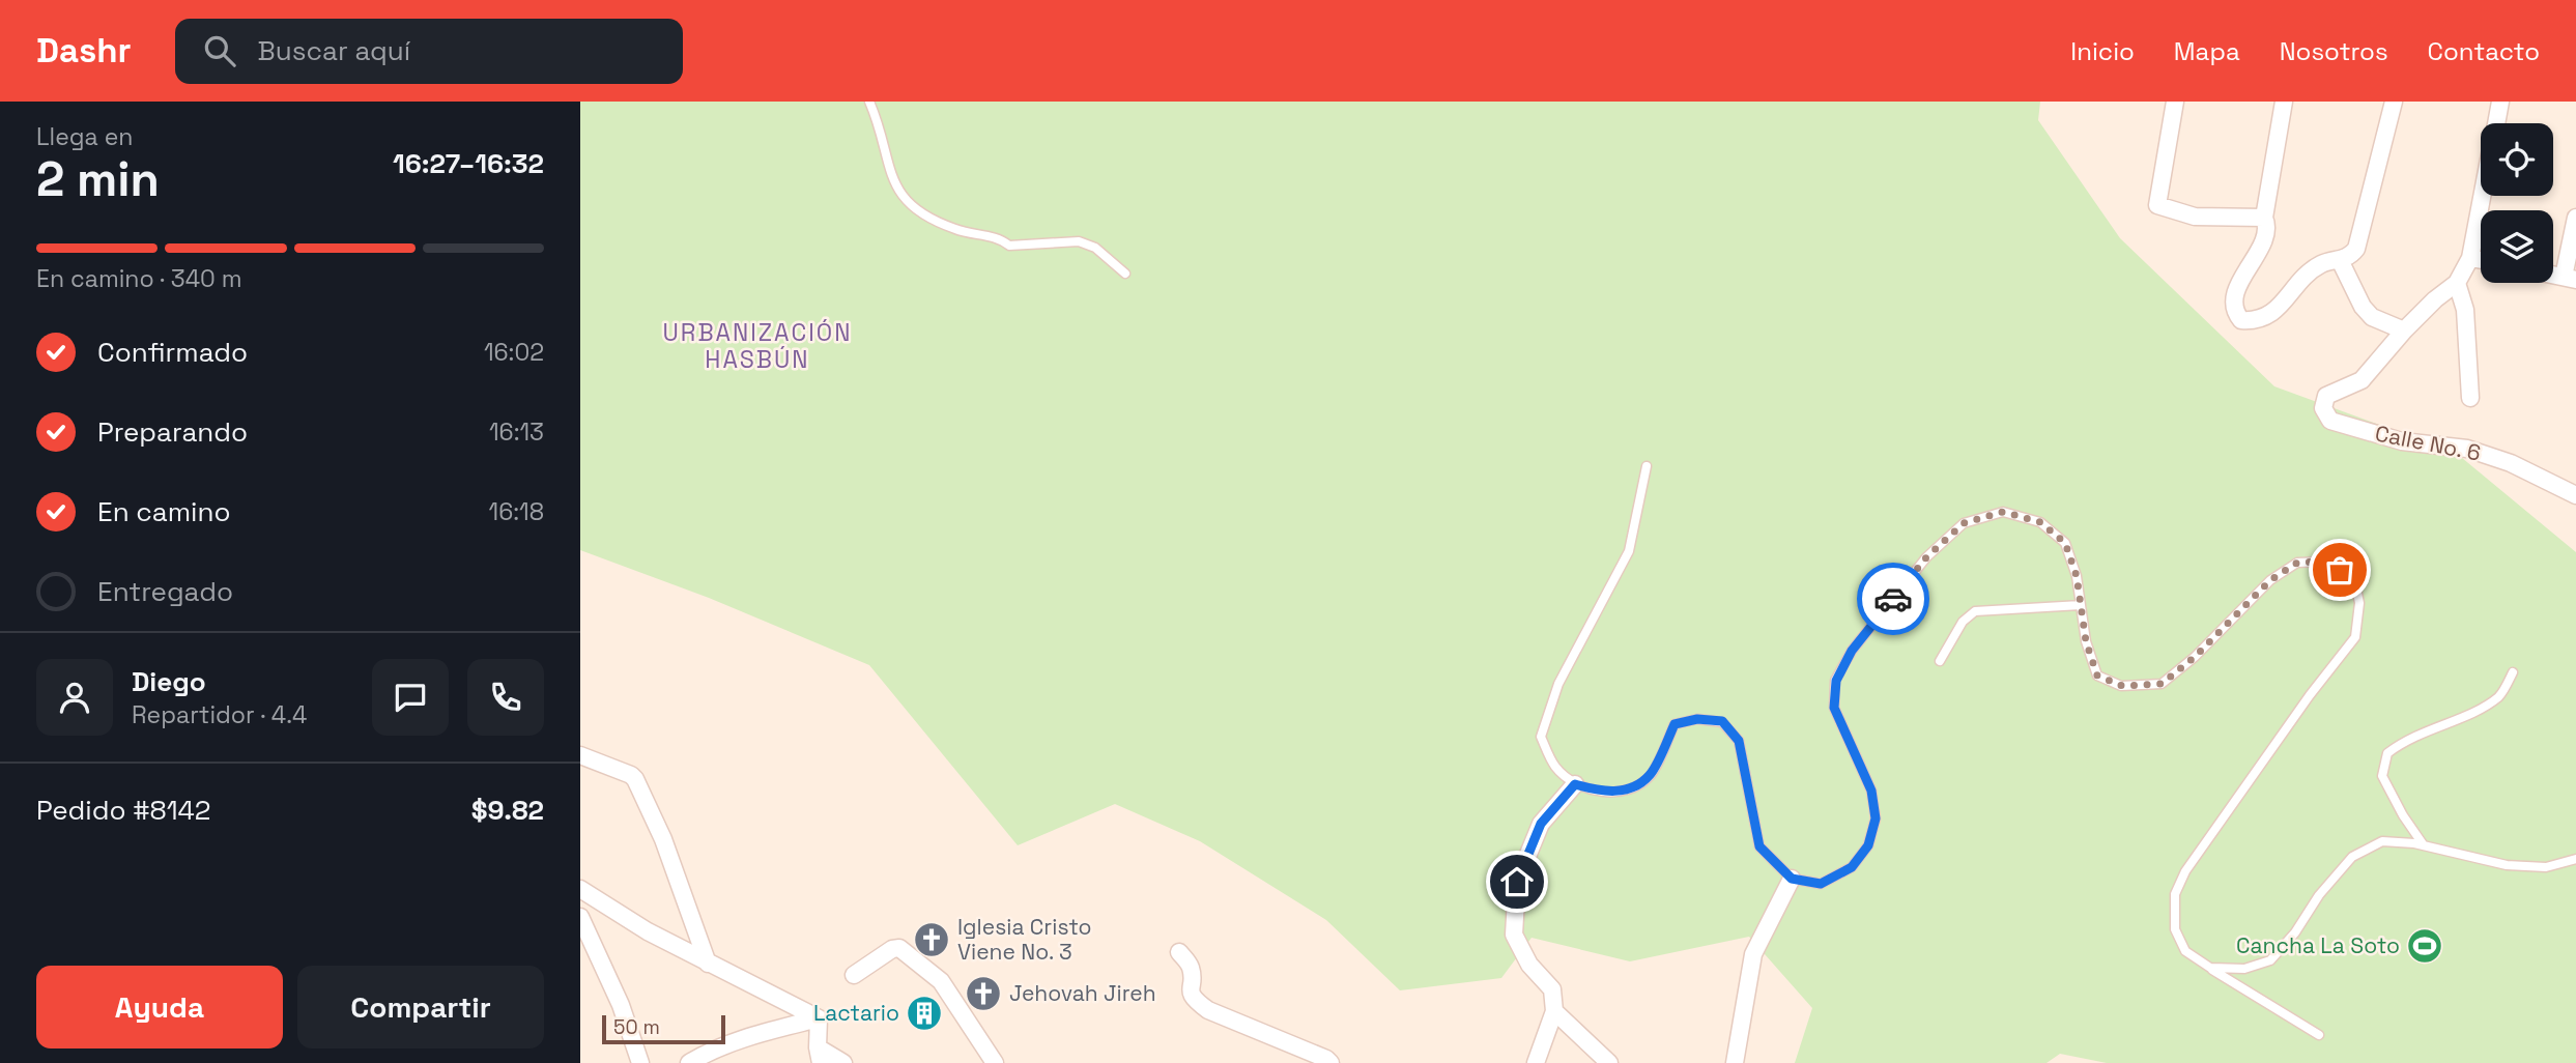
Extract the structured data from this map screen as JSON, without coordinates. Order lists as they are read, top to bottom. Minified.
{"streets":{"street":["Calle No. 6"]},"districts":["URBANIZACIÓN HASBÚN"],"places":{"church":["Iglesia Cristo Viene No. 3","Jehovah Jireh"],"sports":["Cancha La Soto"],"building":["Lactario"]},"scale_bar":"50 m","page":{"header":"Dashr","search":"Buscar aquí","nav":["Inicio","Mapa","Nosotros","Contacto"],"heading":["2 min","Llega en","16:27–16:32"],"panel":["Diego","Repartidor · 4.4","Pedido #8142","$9.82"],"bar":"En camino · 340 m","list":[["Confirmado","16:02"],["Preparando","16:13"],["En camino","16:18"],"Entregado"],"buttons":["Ayuda","Compartir"],"scale":"50 m"}}
